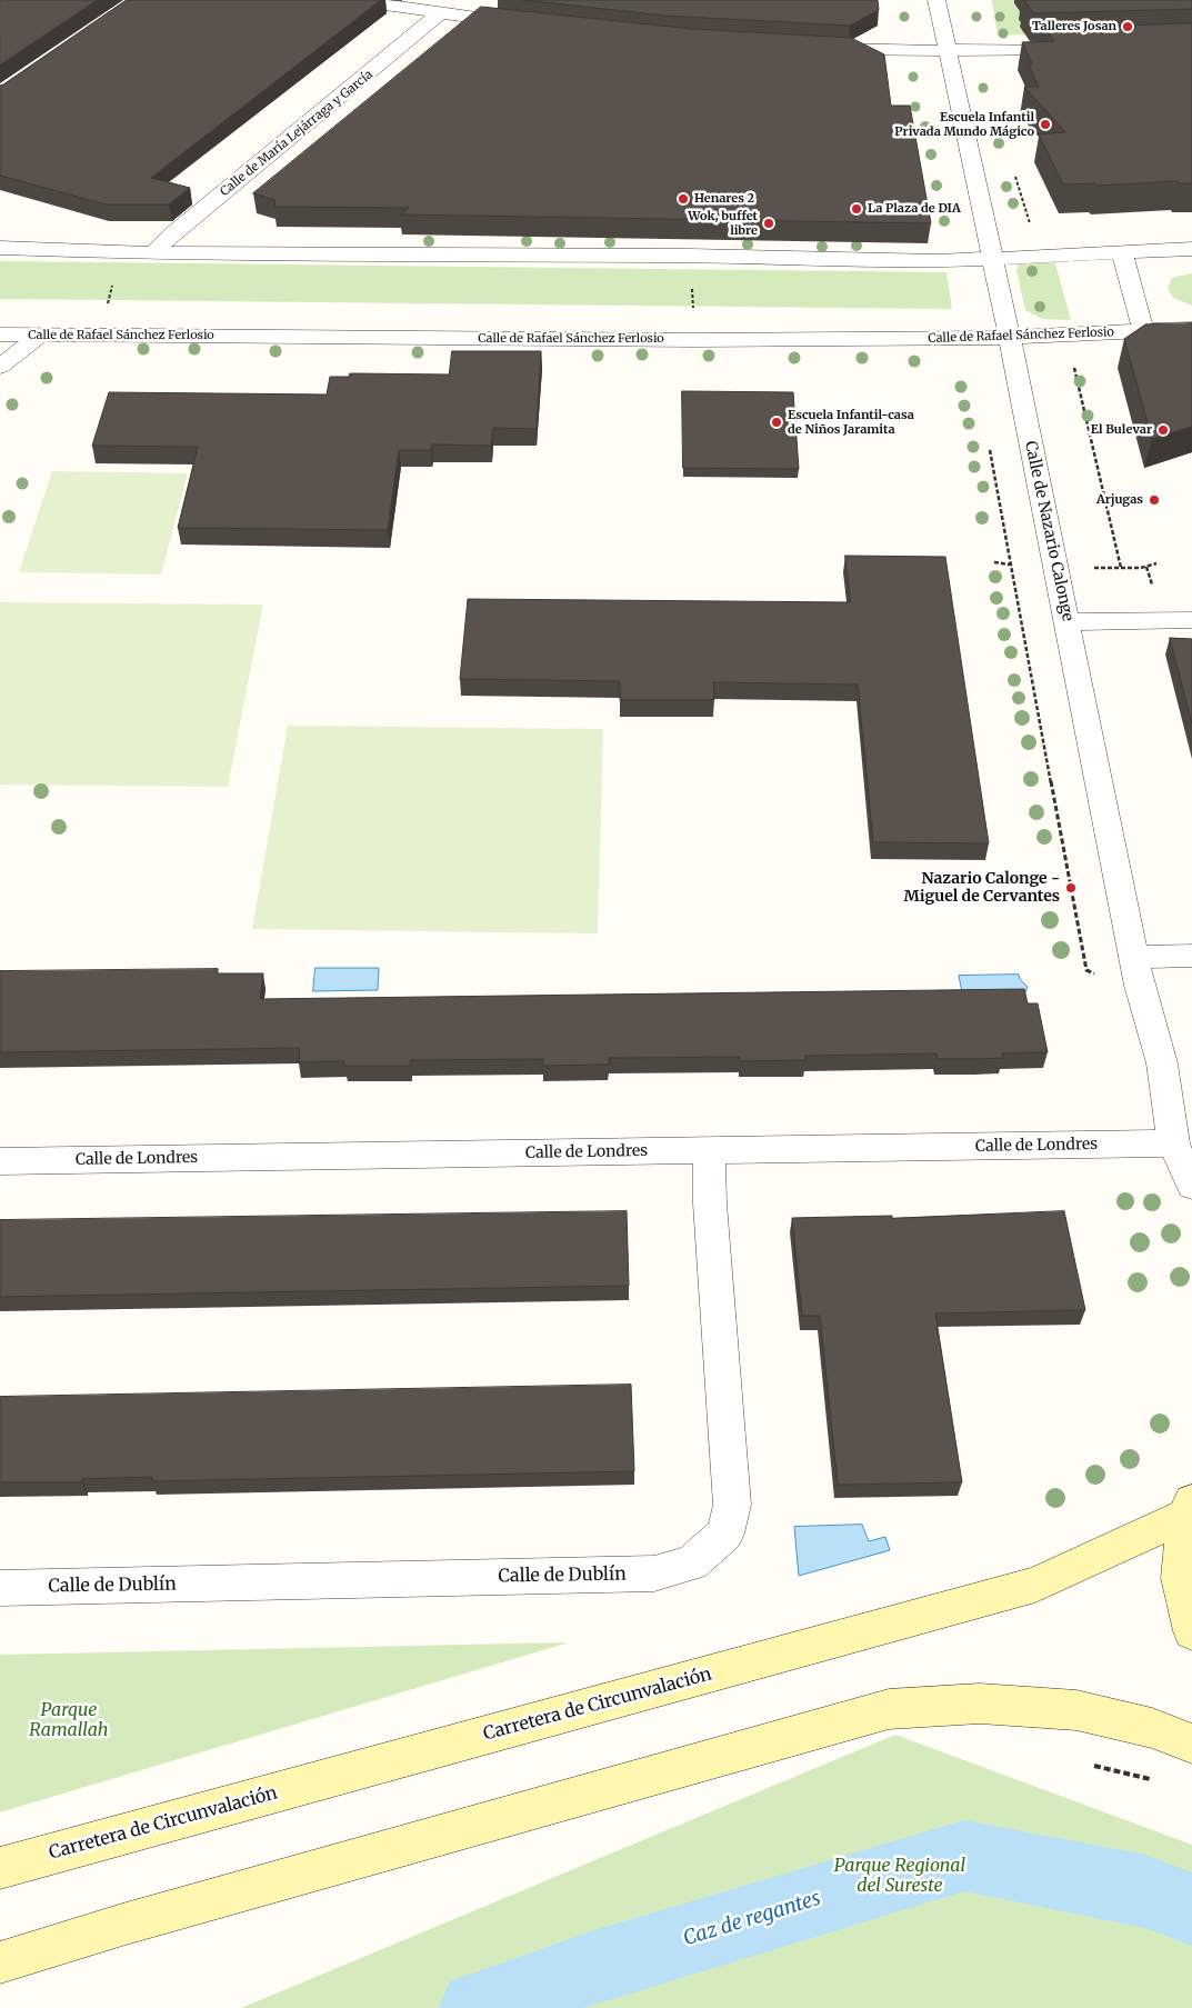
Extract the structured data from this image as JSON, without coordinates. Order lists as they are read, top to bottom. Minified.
{"streets":{"main road":["Carretera de Circunvalación"],"street":["Calle de María Lejárraga y García","Calle de Rafael Sánchez Ferlosio","Calle de Nazario Calonge","Calle de Londres","Calle de Dublín"]},"crossings":[["Calle de Rafael Sánchez Ferlosio","Calle de Nazario Calonge"],["Calle de Nazario Calonge","Calle de Londres"],["Calle de Londres","Calle de Dublín"]],"water":["Caz de regantes"],"parks":["Parque Ramallah","Parque Regional del Sureste"],"places":["Talleres Josan","Escuela Infantil Privada Mundo Mágico","Henares 2","La Plaza de DIA","Wok, buffet libre","Escuela Infantil-casa de Niños Jaramita","El Bulevar","Arjugas","Nazario Calonge - Miguel de Cervantes"]}
